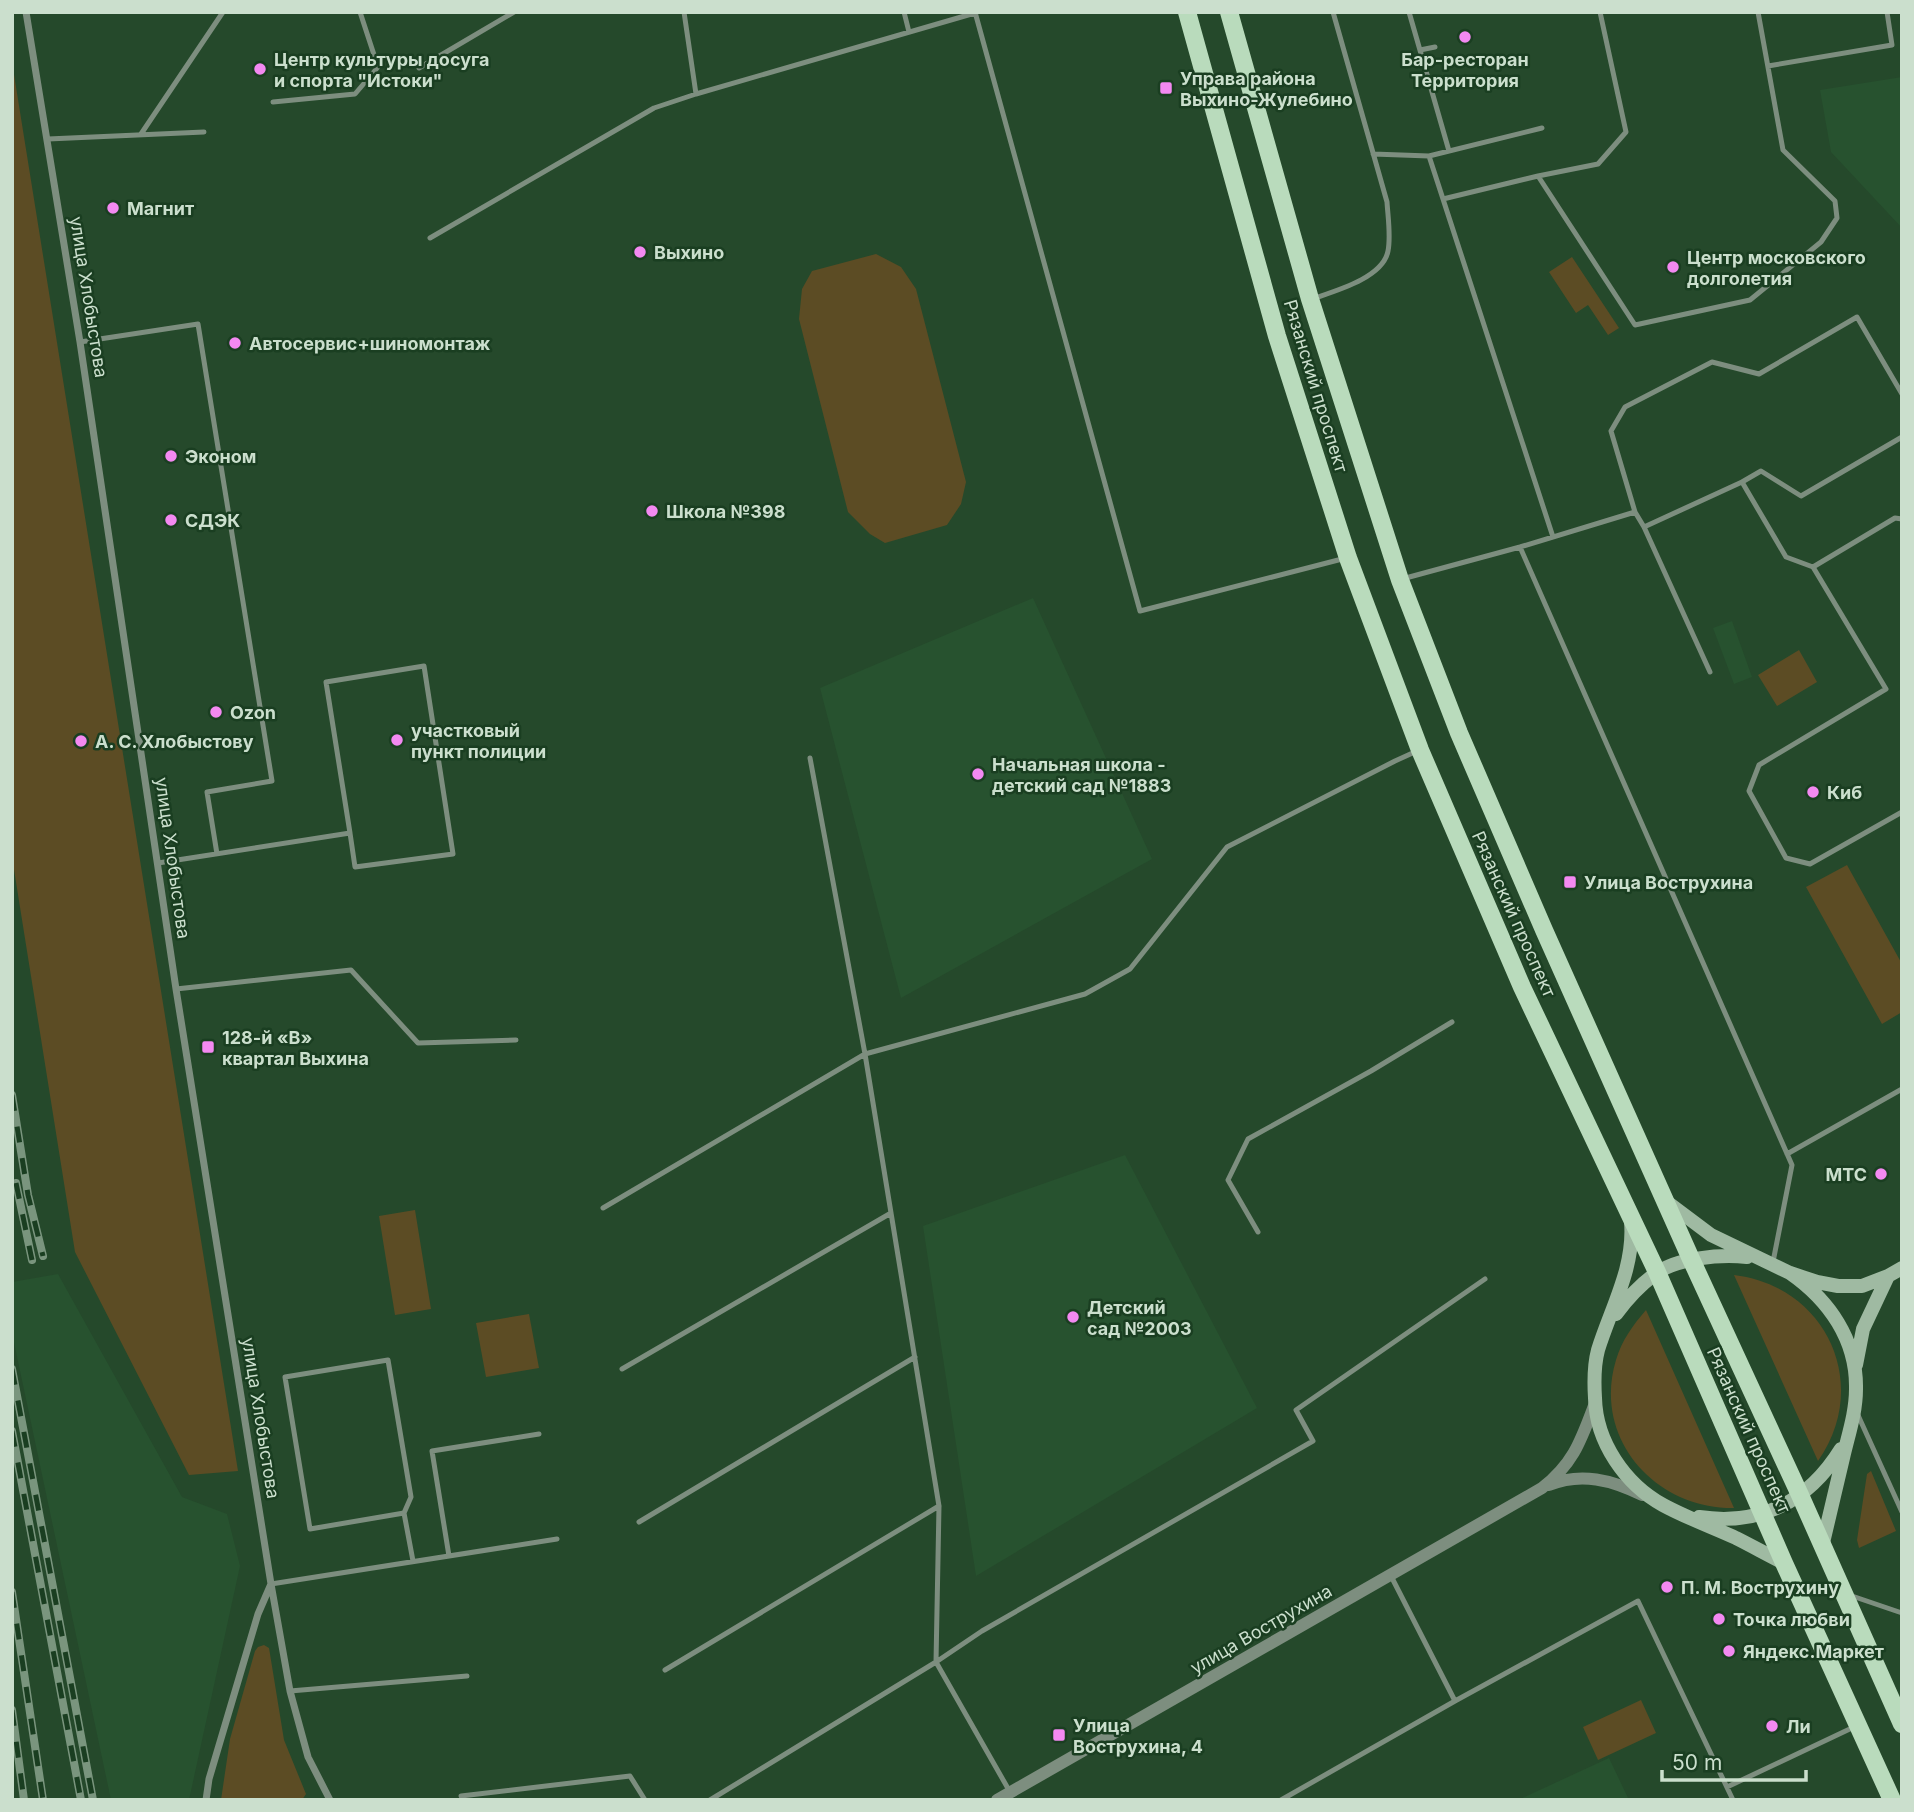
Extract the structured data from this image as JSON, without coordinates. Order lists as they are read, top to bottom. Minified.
{"streets":{"main road":["Рязанский проспект"],"street":["улица Хлобыстова","улица Вострухина"]},"places":{"other":["Бар-ресторан Территория","Центр культуры досуга и спорта \"Истоки\"","Магнит","Выхино","Центр московского долголетия","Автосервис+шиномонтаж","Эконом","Школа №398","СДЭК","Ozon","участковый пункт полиции","А. С. Хлобыстову","Начальная школа - детский сад №1883","Киб","МТС","Детский сад №2003","П. М. Вострухину","Точка любви","Яндекс.Маркет","Ли"],"transit":["Управа района Выхино-Жулебино","Улица Вострухина","128-й «В» квартал Выхина","Улица Вострухина, 4"]},"scale_bar":"50 m"}
